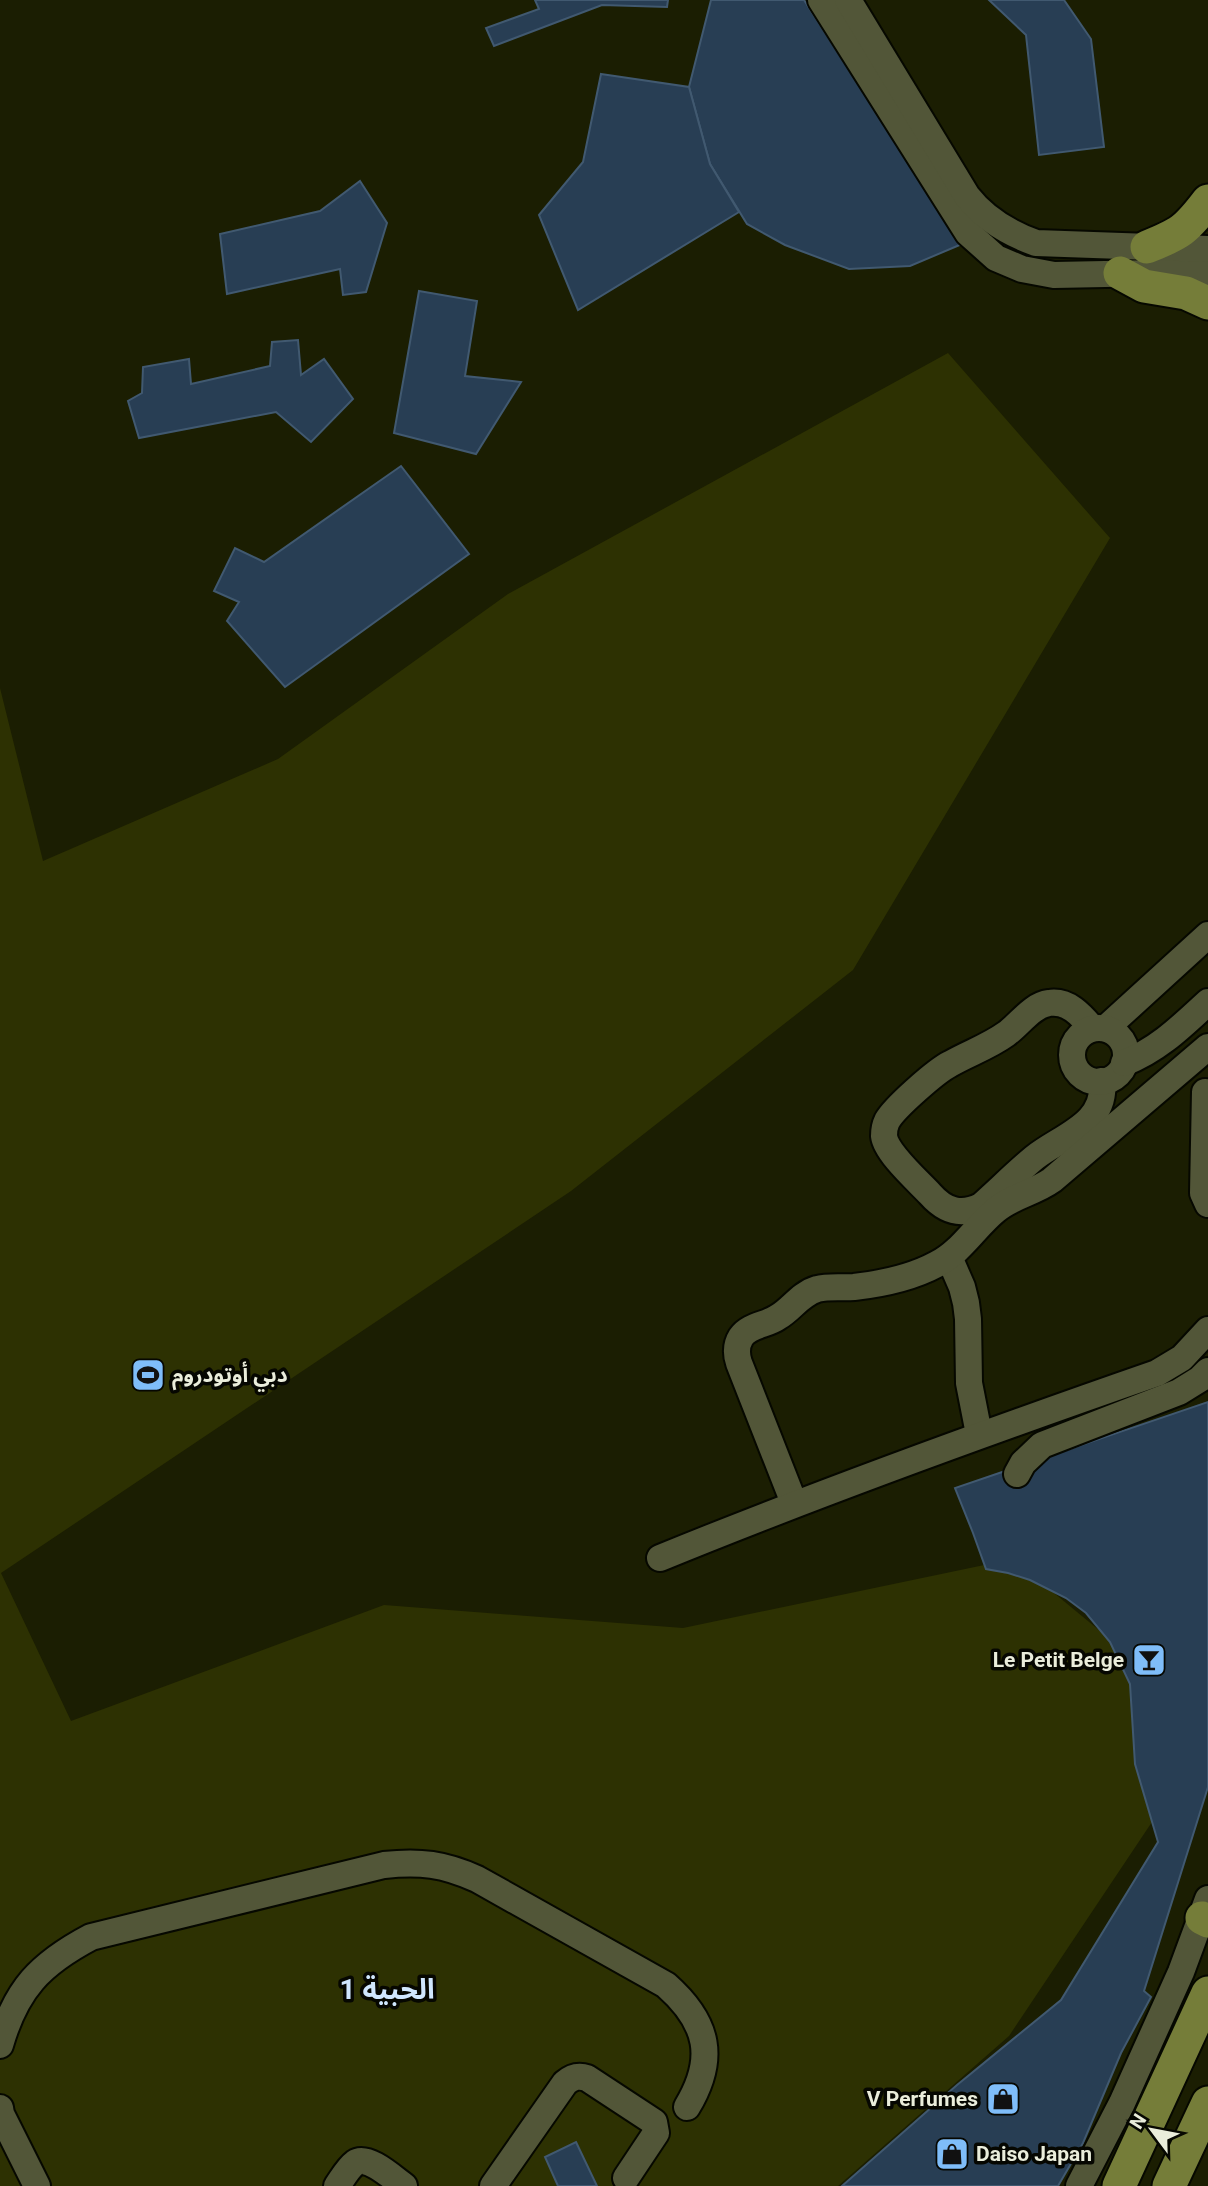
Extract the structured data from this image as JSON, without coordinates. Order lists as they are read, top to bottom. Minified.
{"districts":["الحبية 1"],"places":{"sports":["دبي أوتودروم"],"bar":["Le Petit Belge"],"shop":["V Perfumes","Daiso Japan"]},"north":"top left"}
